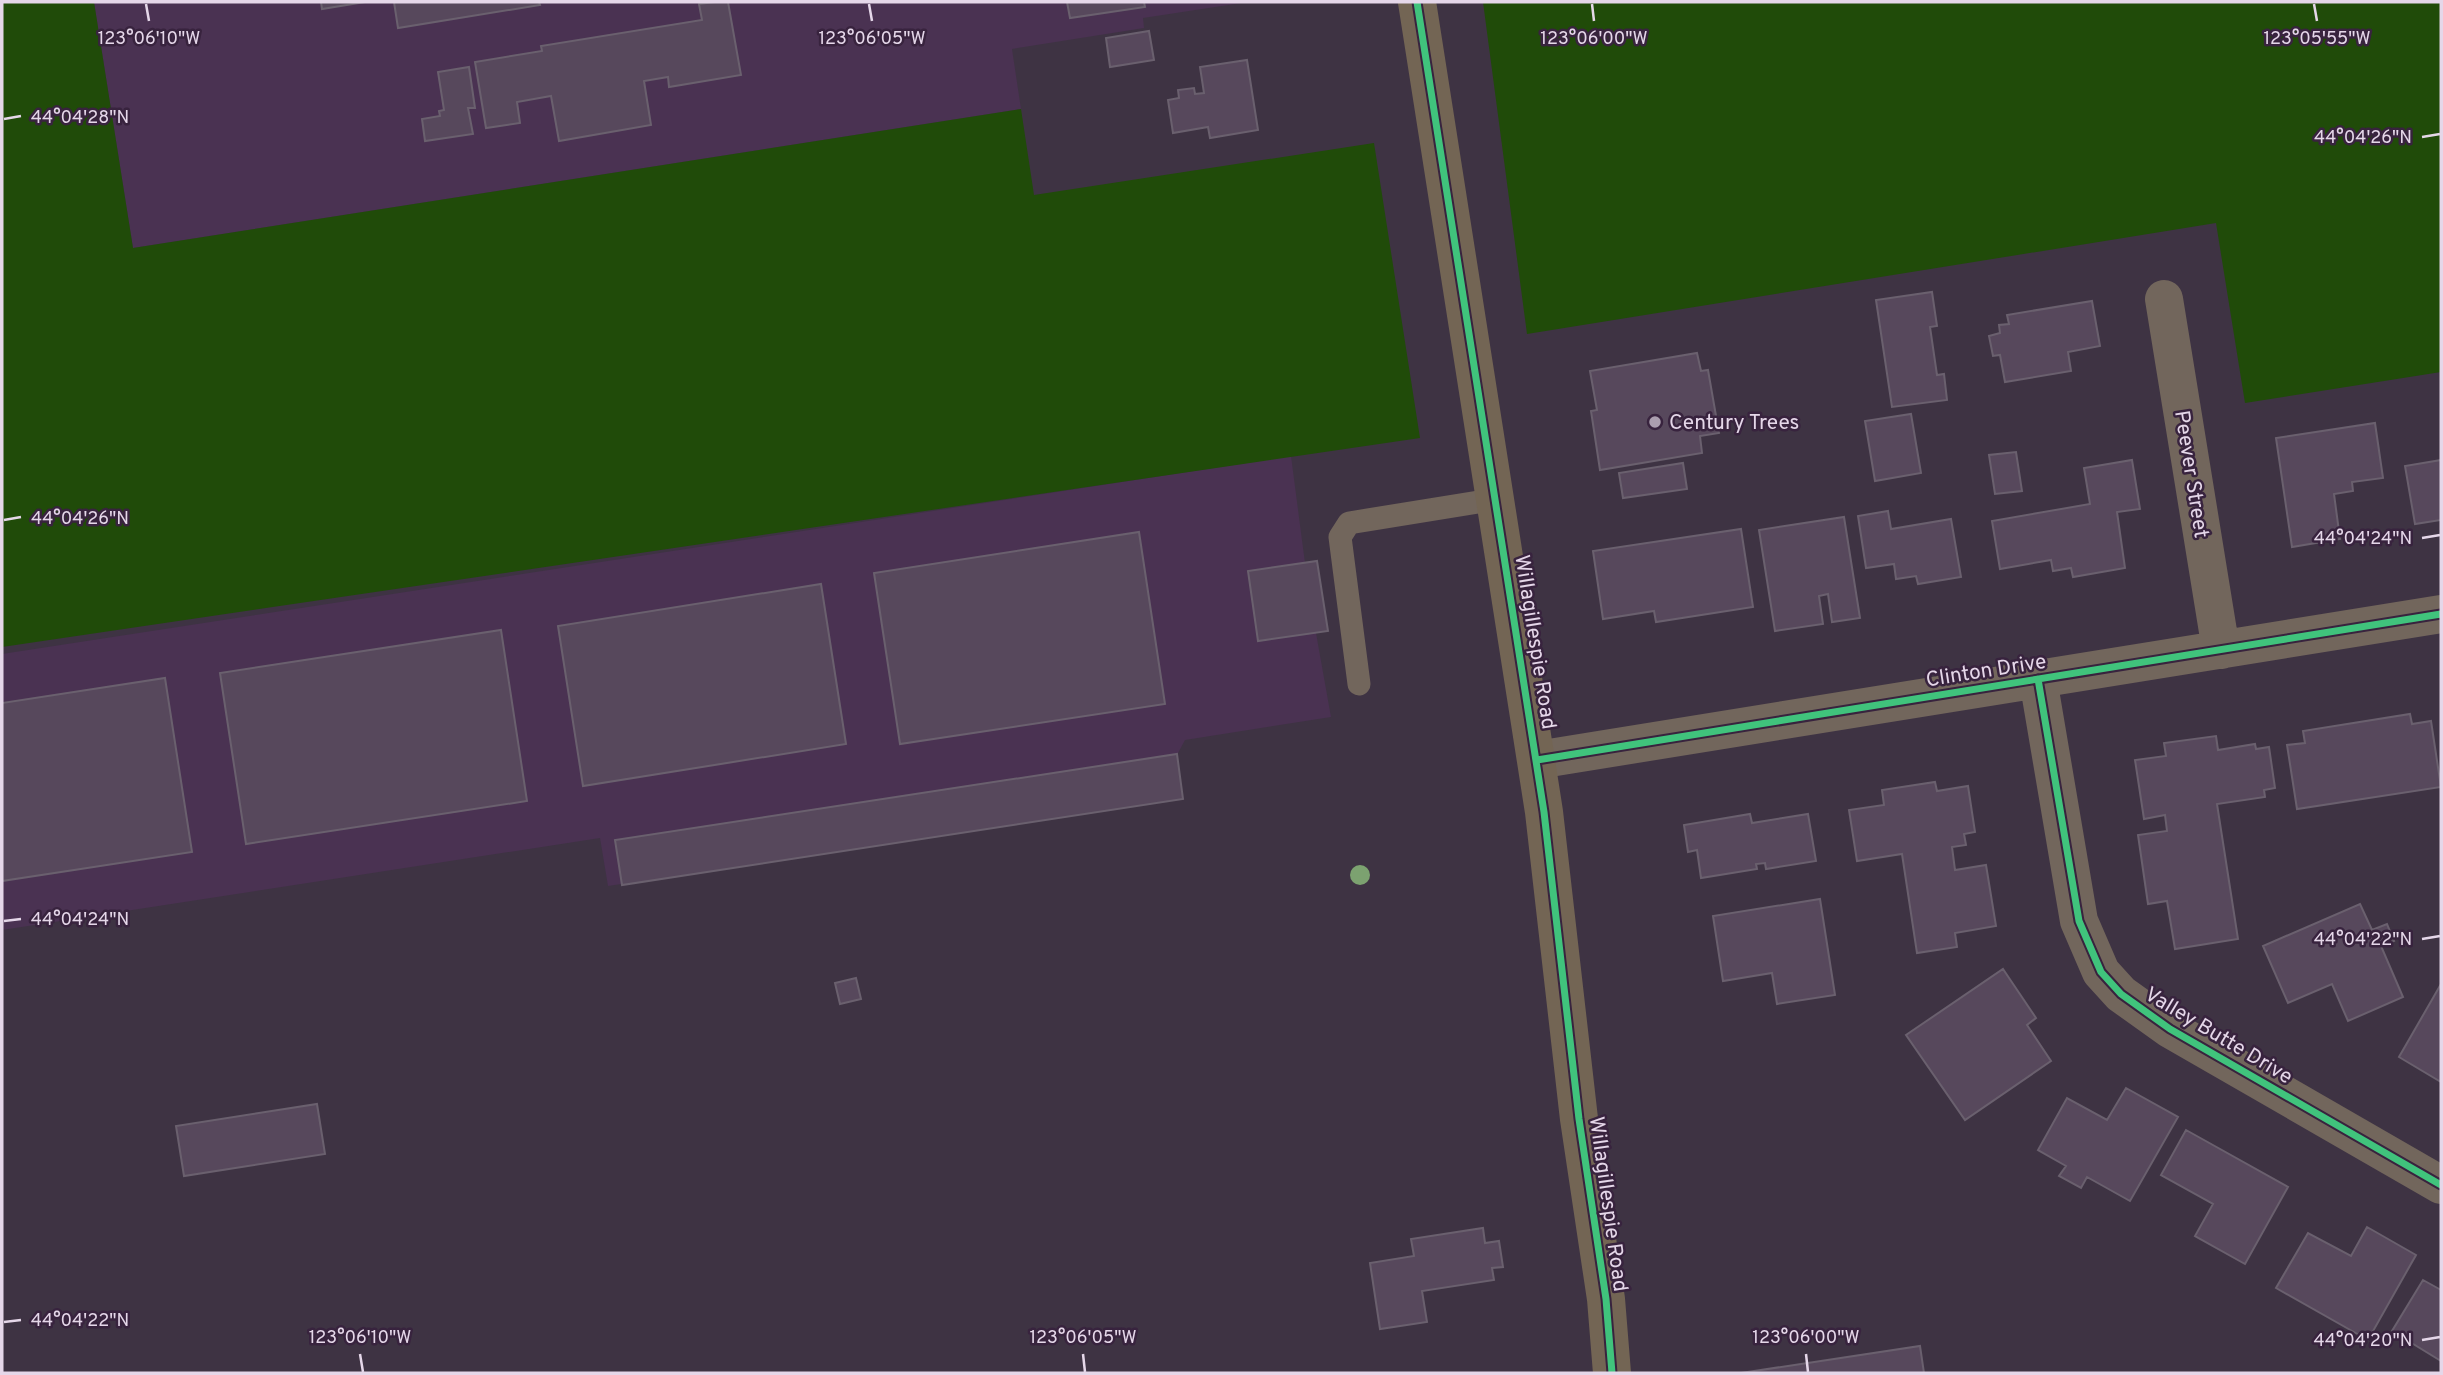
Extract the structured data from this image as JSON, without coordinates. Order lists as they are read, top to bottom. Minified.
{"streets":{"main road":["Willagillespie Road"],"street":["Peever Street","Clinton Drive","Valley Butte Drive"]},"crossings":[["Peever Street","Clinton Drive"],["Willagillespie Road","Clinton Drive"],["Clinton Drive","Valley Butte Drive"]],"places":["Century Trees"],"coordinates":["123°06'10\"W","123°06'05\"W","123°06'00\"W","123°05'55\"W","44°04'28\"N","44°04'26\"N","44°04'24\"N","44°04'22\"N","44°04'20\"N"]}
